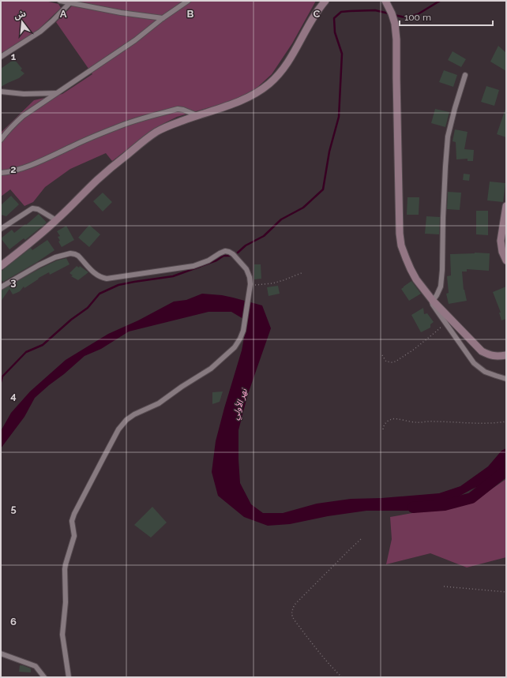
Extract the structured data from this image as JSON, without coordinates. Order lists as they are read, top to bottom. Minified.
{"water":["نهر الأولي"],"scale_bar":"100 m","north":"top","grid":{"columns":["A","B","C"],"rows":["1","2","3","4","5","6"]}}
